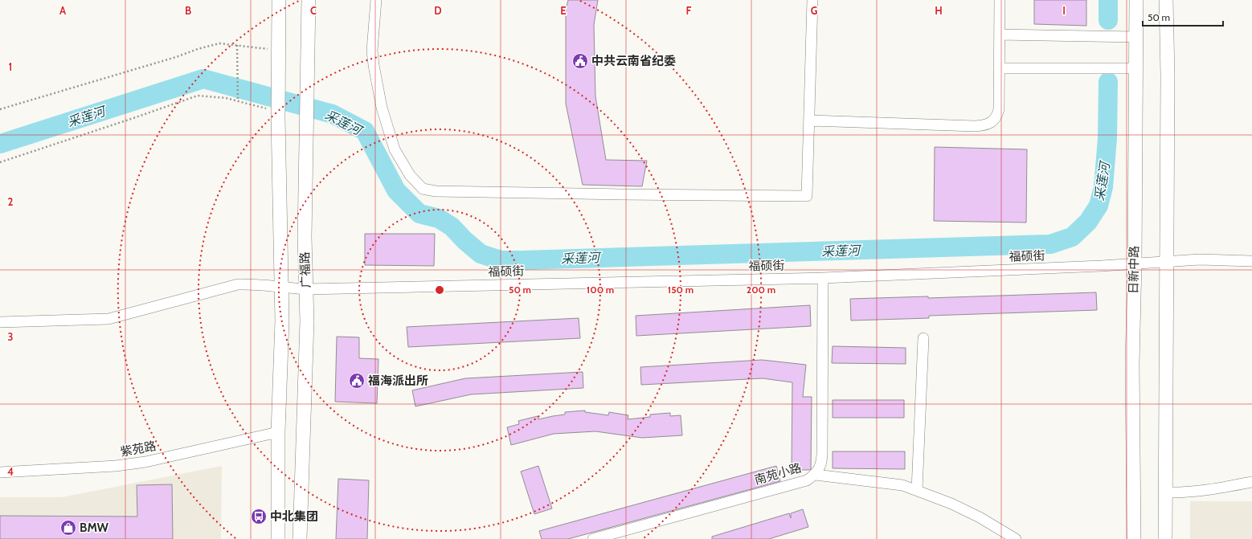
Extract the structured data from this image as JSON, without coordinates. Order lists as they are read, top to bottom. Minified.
{"streets":{"main road":["广福路","日新中路"],"street":["福硕街","紫苑路","南苑小路"]},"crossings":[["福硕街","广福路"],["福硕街","日新中路"],["福硕街","南苑小路"],["广福路","紫苑路"]],"water":["采莲河"],"places":{"public building":["中共云南省纪委","福海派出所"],"bus stop":["中北集团"],"shop":["BMW"]},"scale_bar":"50 m","grid":{"columns":["A","B","C","D","E","F","G","H","I"],"rows":["1","2","3","4"]},"rings":["50 m","100 m","150 m","200 m"]}
